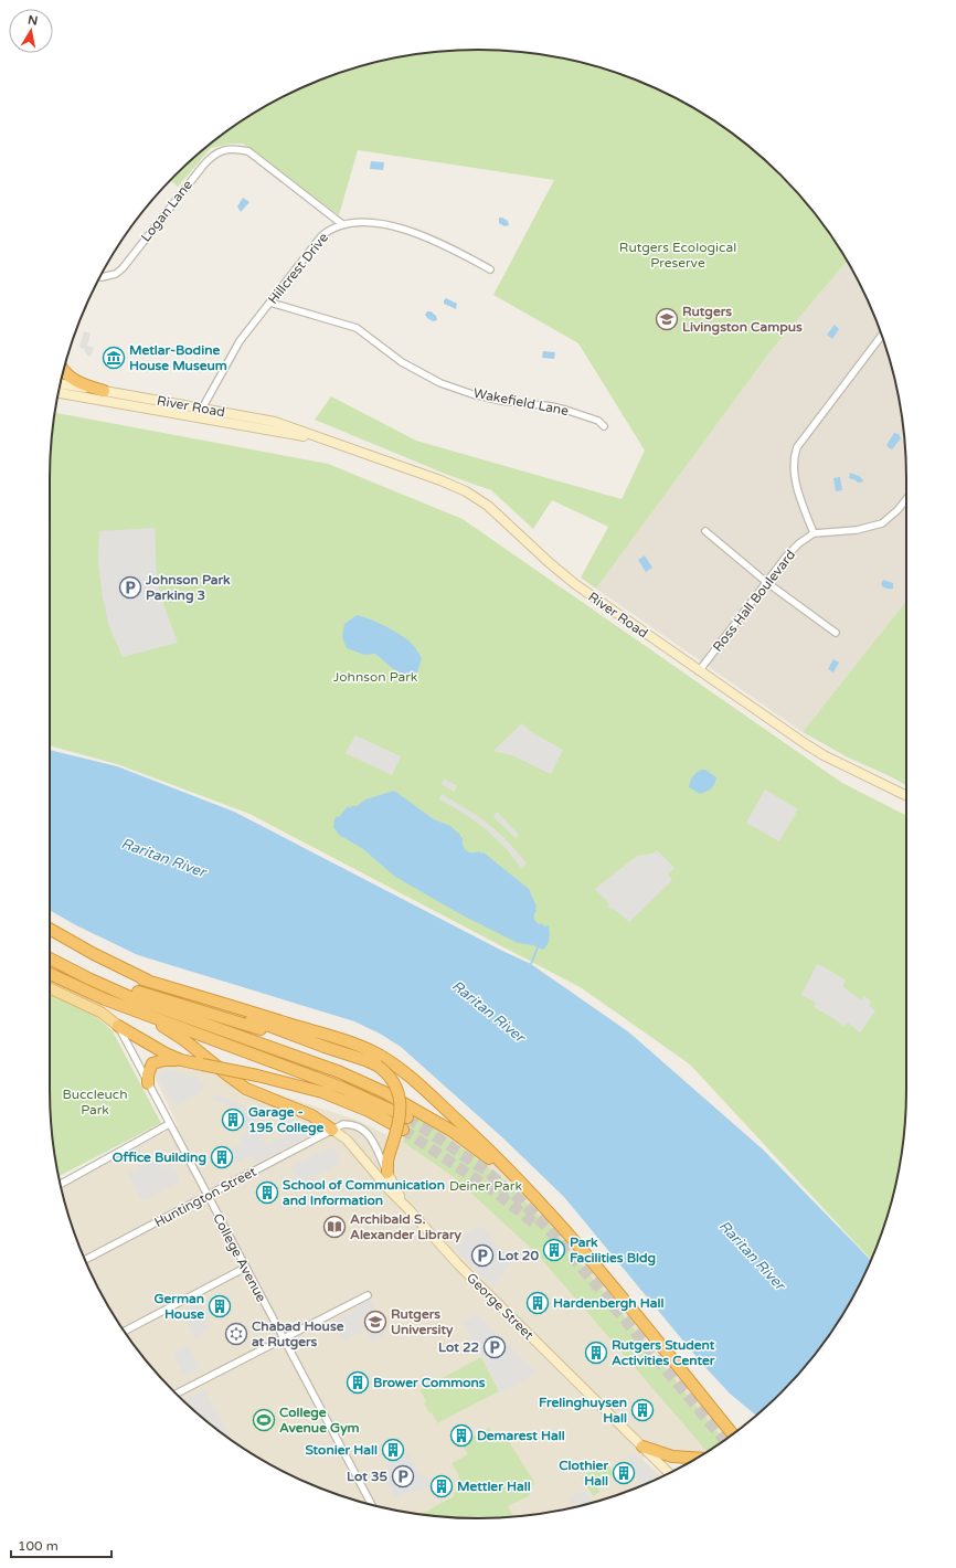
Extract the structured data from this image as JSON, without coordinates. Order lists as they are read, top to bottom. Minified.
{"streets":{"street":["Logan Lane","Hillcrest Drive","Wakefield Lane","River Road","Ross Hall Boulevard","Huntington Street","College Avenue","George Street"]},"crossings":[["Logan Lane","Hillcrest Drive"],["Hillcrest Drive","Wakefield Lane"],["Hillcrest Drive","River Road"],["River Road","Ross Hall Boulevard"],["Huntington Street","College Avenue"],["Huntington Street","George Street"]],"water":["Raritan River"],"parks":["Rutgers Ecological Preserve","Johnson Park","Buccleuch Park","Deiner Park"],"places":{"school or university":["Rutgers Livingston Campus","Rutgers University"],"museum":["Metlar-Bodine House Museum"],"parking":["Johnson Park Parking 3","Lot 20","Lot 22","Lot 35"],"building":["Garage - 195 College","Office Building","School of Communication and Information","Park Facilities Bldg","Hardenbergh Hall","German House","Rutgers Student Activities Center","Brower Commons","Frelinghuysen Hall","Demarest Hall","Stonier Hall","Clothier Hall","Mettler Hall"],"library":["Archibald S. Alexander Library"],"synagogue":["Chabad House at Rutgers"],"sports":["College Avenue Gym"]},"scale_bar":"100 m","north":"top"}
